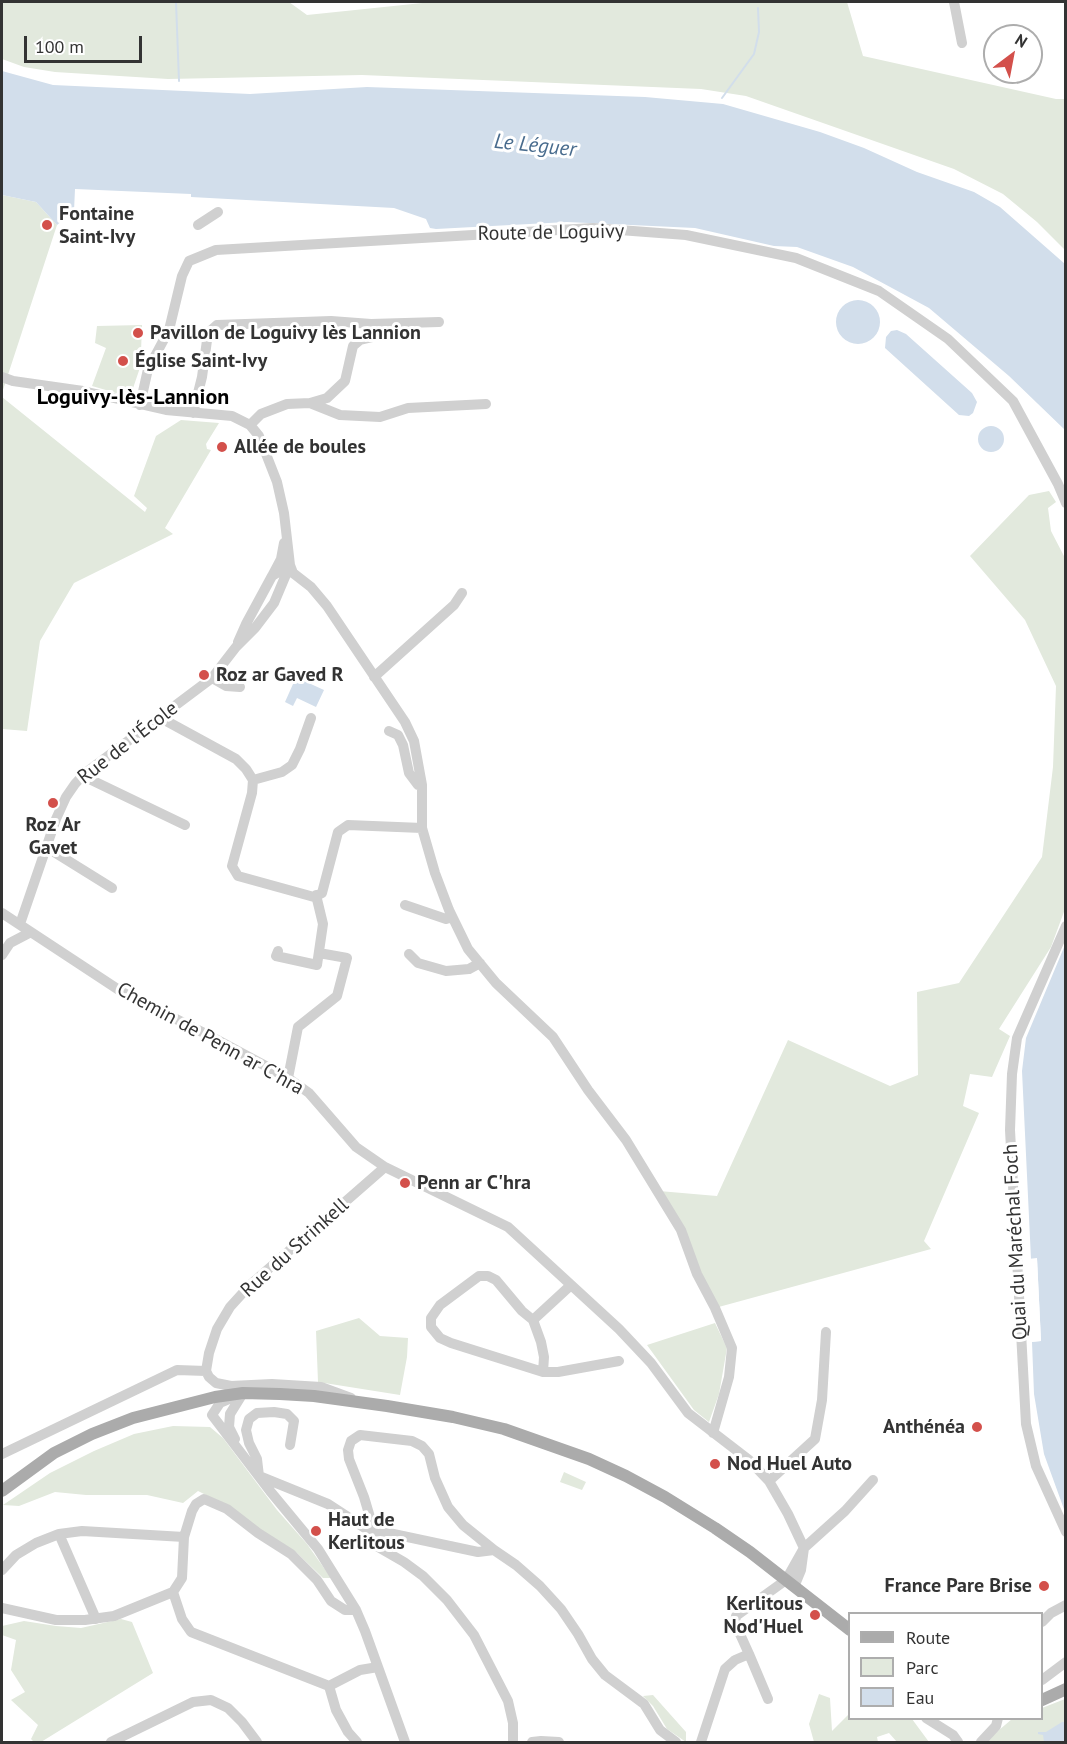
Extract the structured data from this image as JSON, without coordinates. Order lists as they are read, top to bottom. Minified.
{"streets":{"street":["Route de Loguivy","Rue de l'École","Chemin de Penn ar C'hra","Quai du Maréchal Foch","Rue du Strinkell"]},"crossings":[["Rue de l'École","Chemin de Penn ar C'hra"],["Chemin de Penn ar C'hra","Rue du Strinkell"]],"districts":["Loguivy-lès-Lannion"],"water":["Le Léguer"],"places":["Fontaine Saint-Ivy","Pavillon de Loguivy lès Lannion","Église Saint-Ivy","Allée de boules","Roz ar Gaved R","Roz Ar Gavet","Penn ar C'hra","Anthénéa","Nod Huel Auto","Haut de Kerlitous","France Pare Brise","Kerlitous Nod'Huel"],"legend":["Route","Parc","Eau"],"scale_bar":"100 m","north":"top right"}
